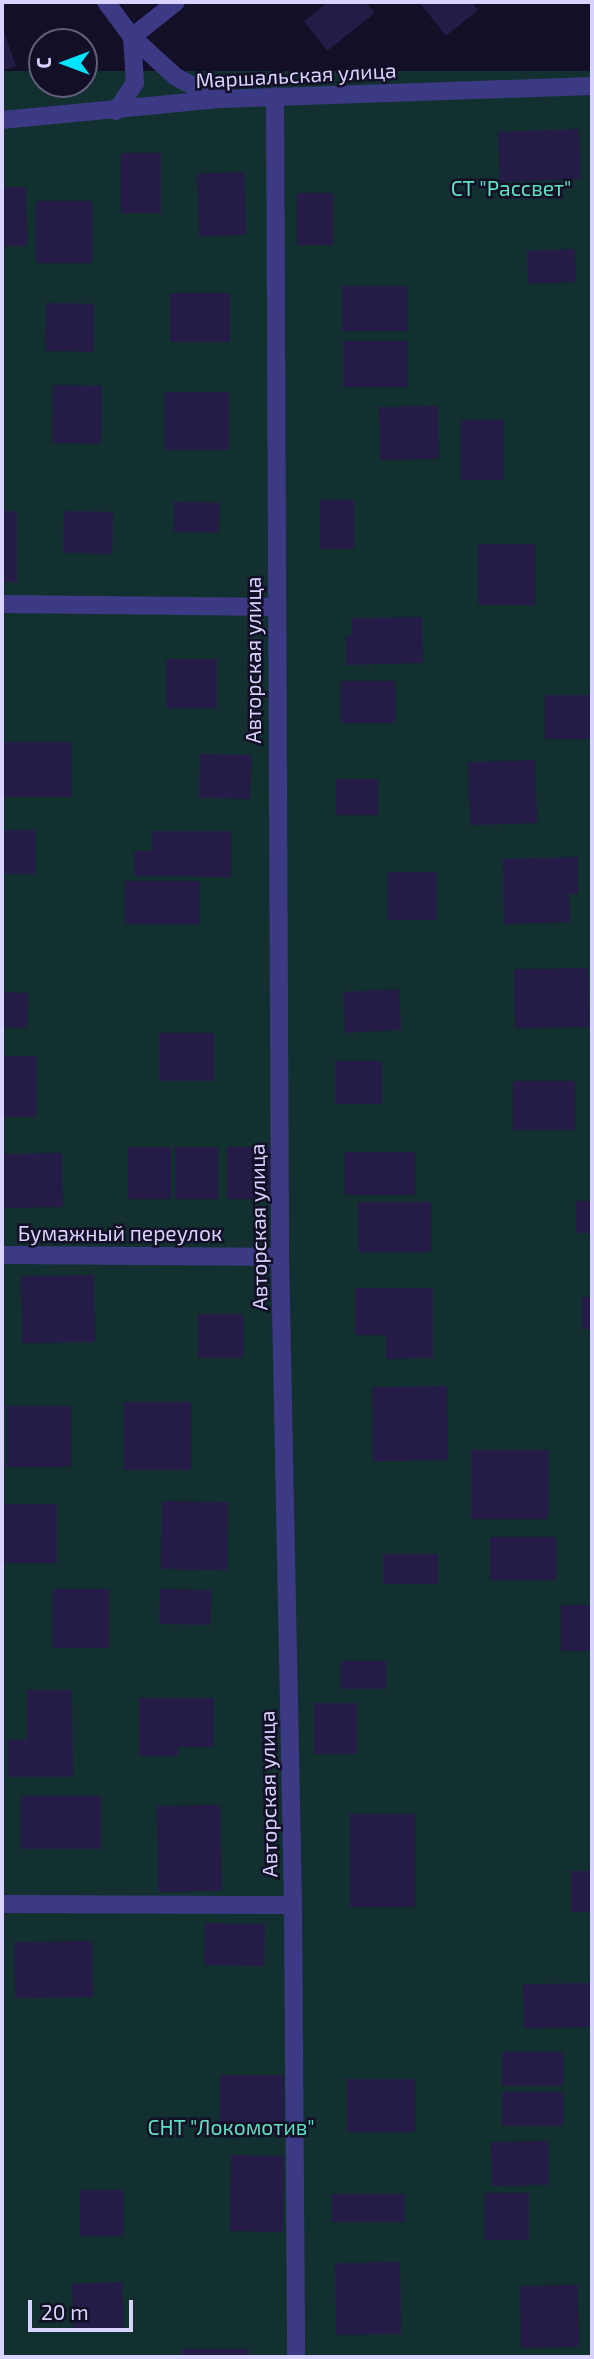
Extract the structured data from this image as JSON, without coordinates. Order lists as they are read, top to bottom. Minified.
{"streets":{"street":["Маршальская улица","Авторская улица","Бумажный переулок"]},"crossings":[["Маршальская улица","Авторская улица"],["Авторская улица","Бумажный переулок"]],"parks":["СТ \"Рассвет\"","СНТ \"Локомотив\""],"scale_bar":"20 m","north":"left"}
